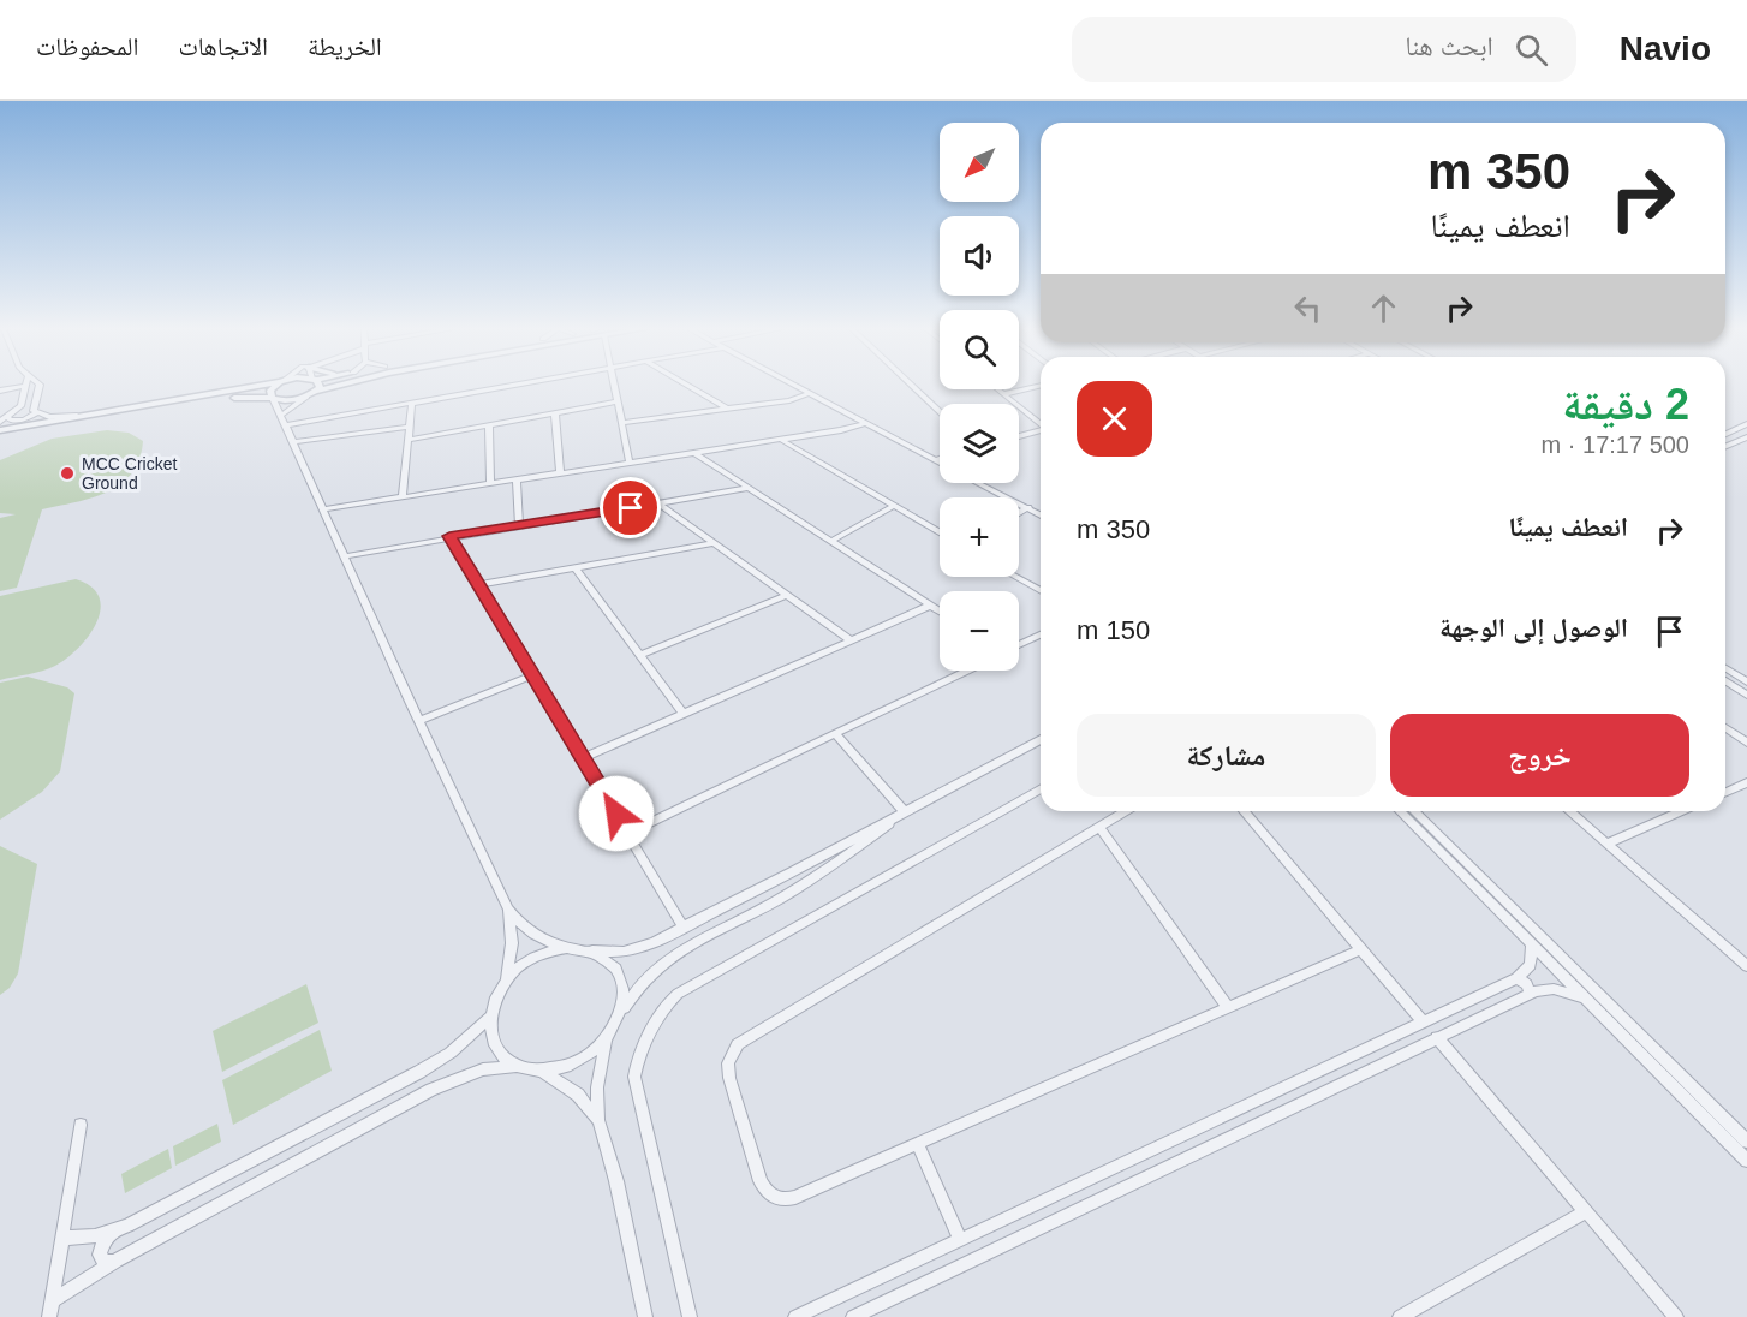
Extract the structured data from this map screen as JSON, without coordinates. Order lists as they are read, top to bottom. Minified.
{"places":["MCC Cricket Ground"],"north":"bottom left","page":{"header":"Navio","search":"ابحث هنا","nav":["الخريطة","الاتجاهات","المحفوظات"],"map_buttons":["+","−"],"turn":["350 m","انعطف يمينًا"],"heading":["2 دقيقة","500 m · 17:17"],"list":[{"name":"انعطف يمينًا","value":"350 m"},{"name":"الوصول إلى الوجهة","value":"150 m"}],"buttons":["خروج","مشاركة"]}}
